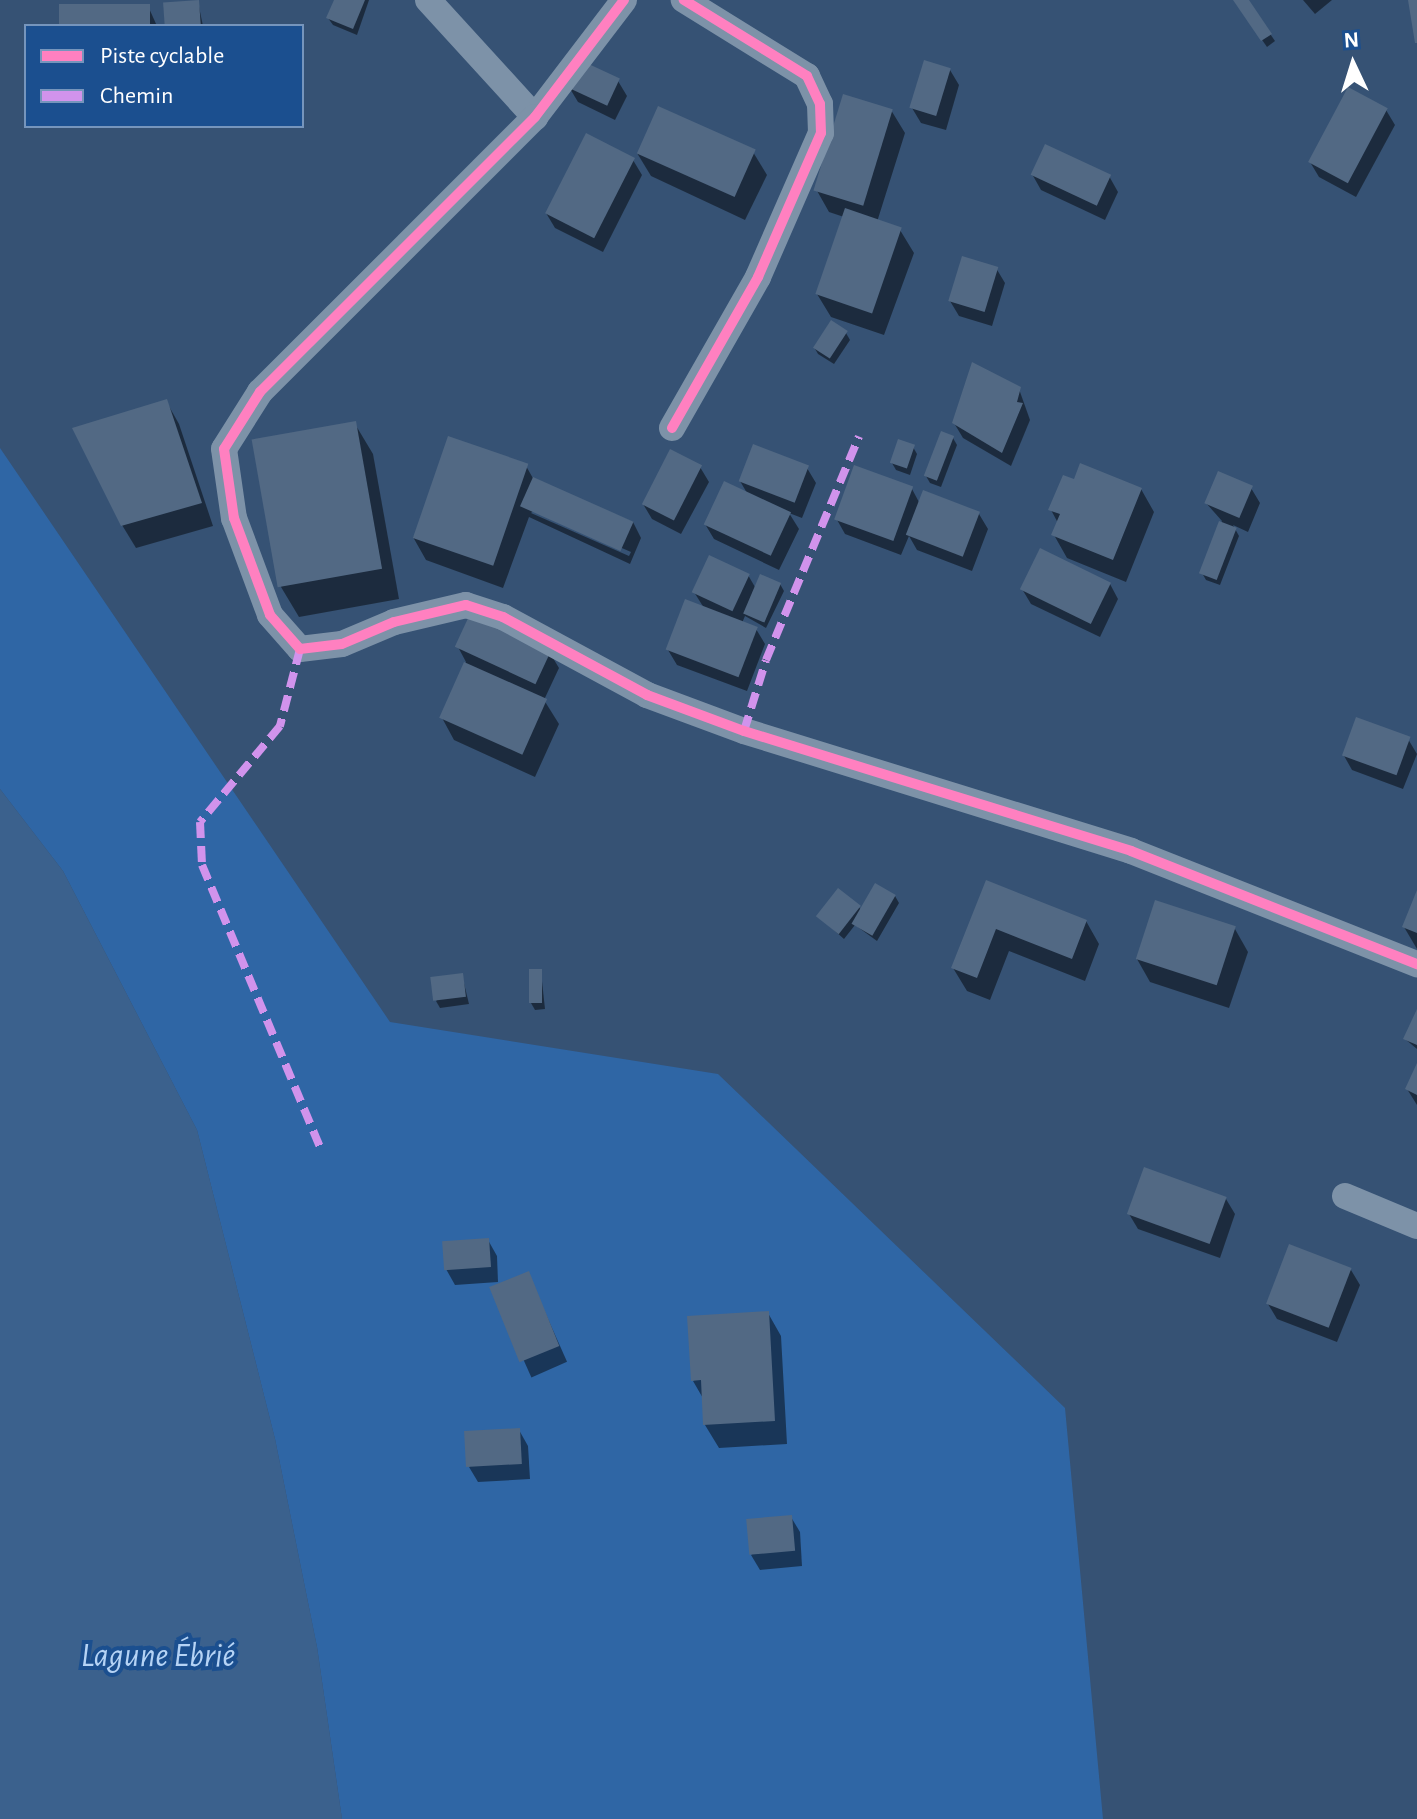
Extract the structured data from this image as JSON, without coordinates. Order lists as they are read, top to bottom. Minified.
{"water":["Lagune Ébrié"],"legend":["Piste cyclable","Chemin"],"north":"top"}
